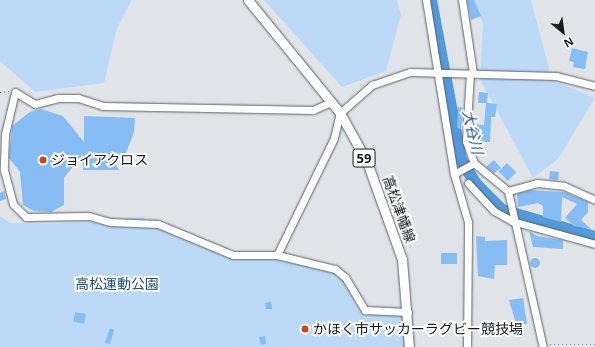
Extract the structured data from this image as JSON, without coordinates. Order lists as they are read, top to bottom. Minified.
{"streets":{"main road":["59","高松津幡線"]},"water":["大谷川"],"parks":["高松運動公園"],"places":["ジョイアクロス","かほく市サッカーラグビー競技場"],"north":"bottom right"}
